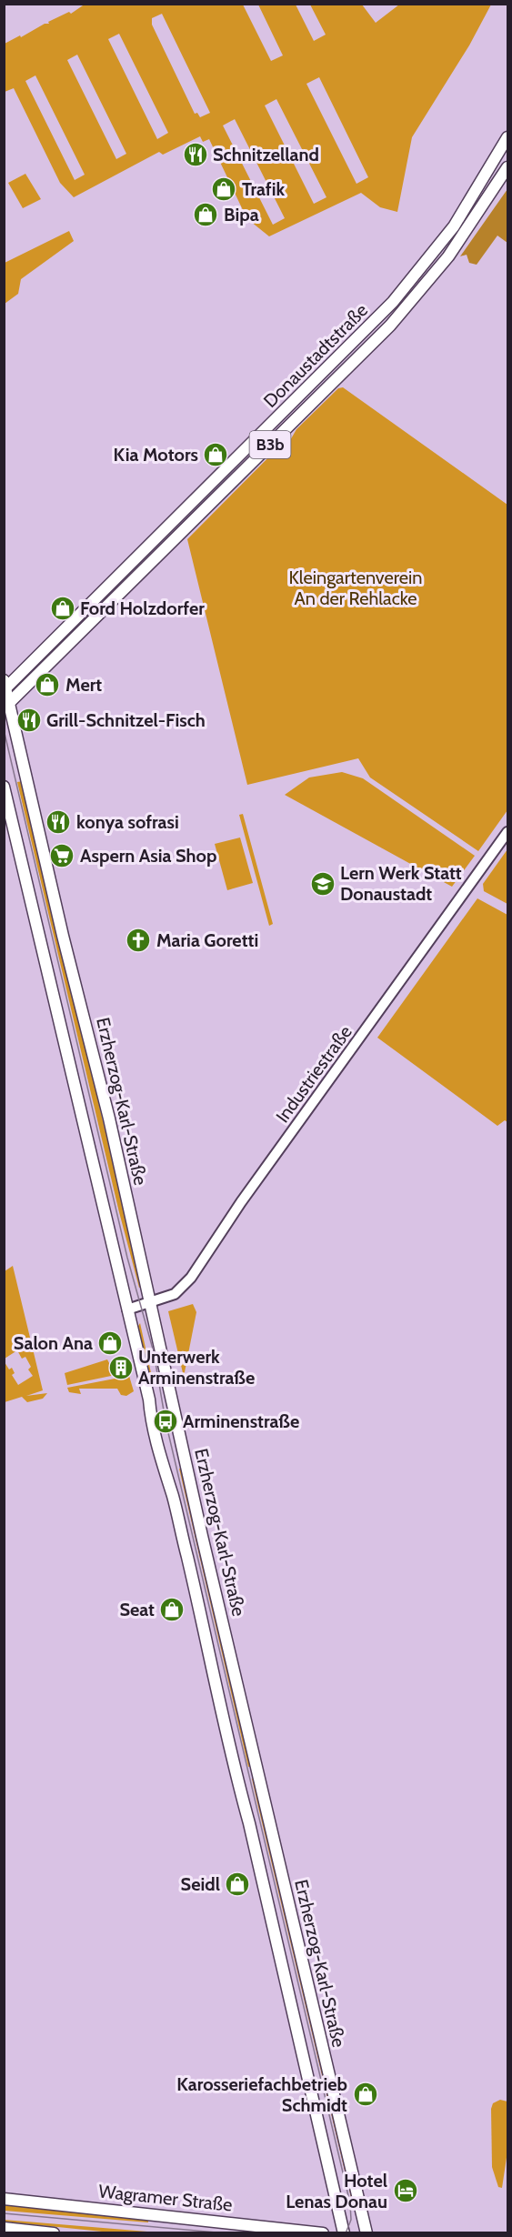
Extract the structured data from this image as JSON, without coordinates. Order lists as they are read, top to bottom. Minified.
{"streets":{"main road":["Donaustadtstraße","B3b","Erzherzog-Karl-Straße","Wagramer Straße"],"street":["Industriestraße"]},"crossings":[["Donaustadtstraße","Erzherzog-Karl-Straße"],["Industriestraße","Erzherzog-Karl-Straße"]],"parks":["Kleingartenverein An der Rehlacke"],"places":{"restaurant":["Schnitzelland","Grill-Schnitzel-Fisch","konya sofrasi"],"shop":["Trafik","Bipa","Kia Motors","Ford Holzdorfer","Mert","Salon Ana","Seat","Seidl","Karosseriefachbetrieb Schmidt"],"supermarket":["Aspern Asia Shop"],"school or university":["Lern Werk Statt Donaustadt"],"church":["Maria Goretti"],"building":["Unterwerk Arminenstraße"],"bus stop":["Arminenstraße"],"hotel":["Hotel Lenas Donau"]}}
